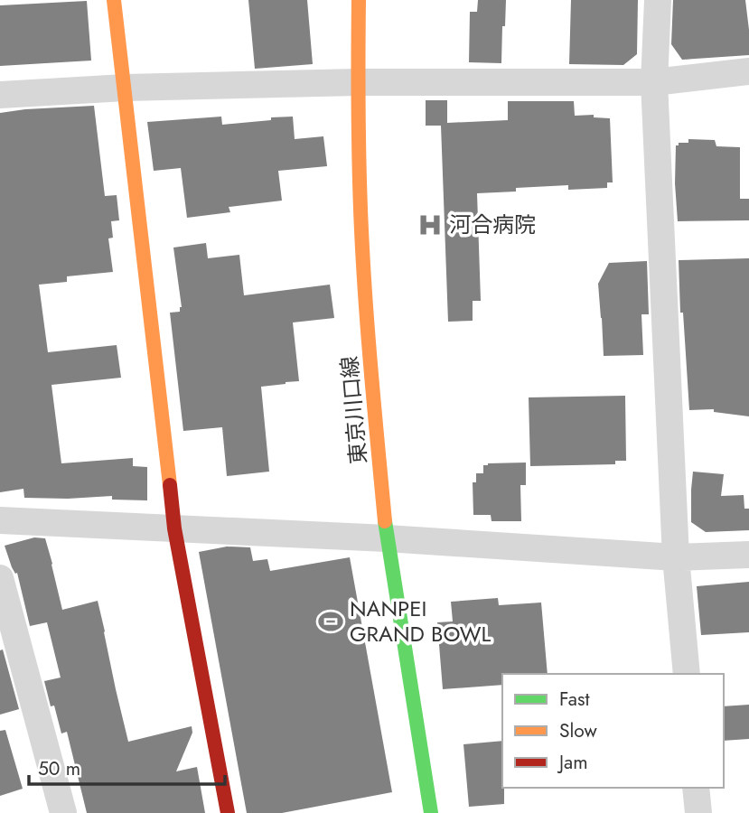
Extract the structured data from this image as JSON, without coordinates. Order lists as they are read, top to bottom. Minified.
{"streets":{"street":["東京川口線"]},"places":{"hospital":["河合病院"],"sports":["NANPEI GRAND BOWL"]},"legend":["Fast","Slow","Jam"],"scale_bar":"50 m"}
